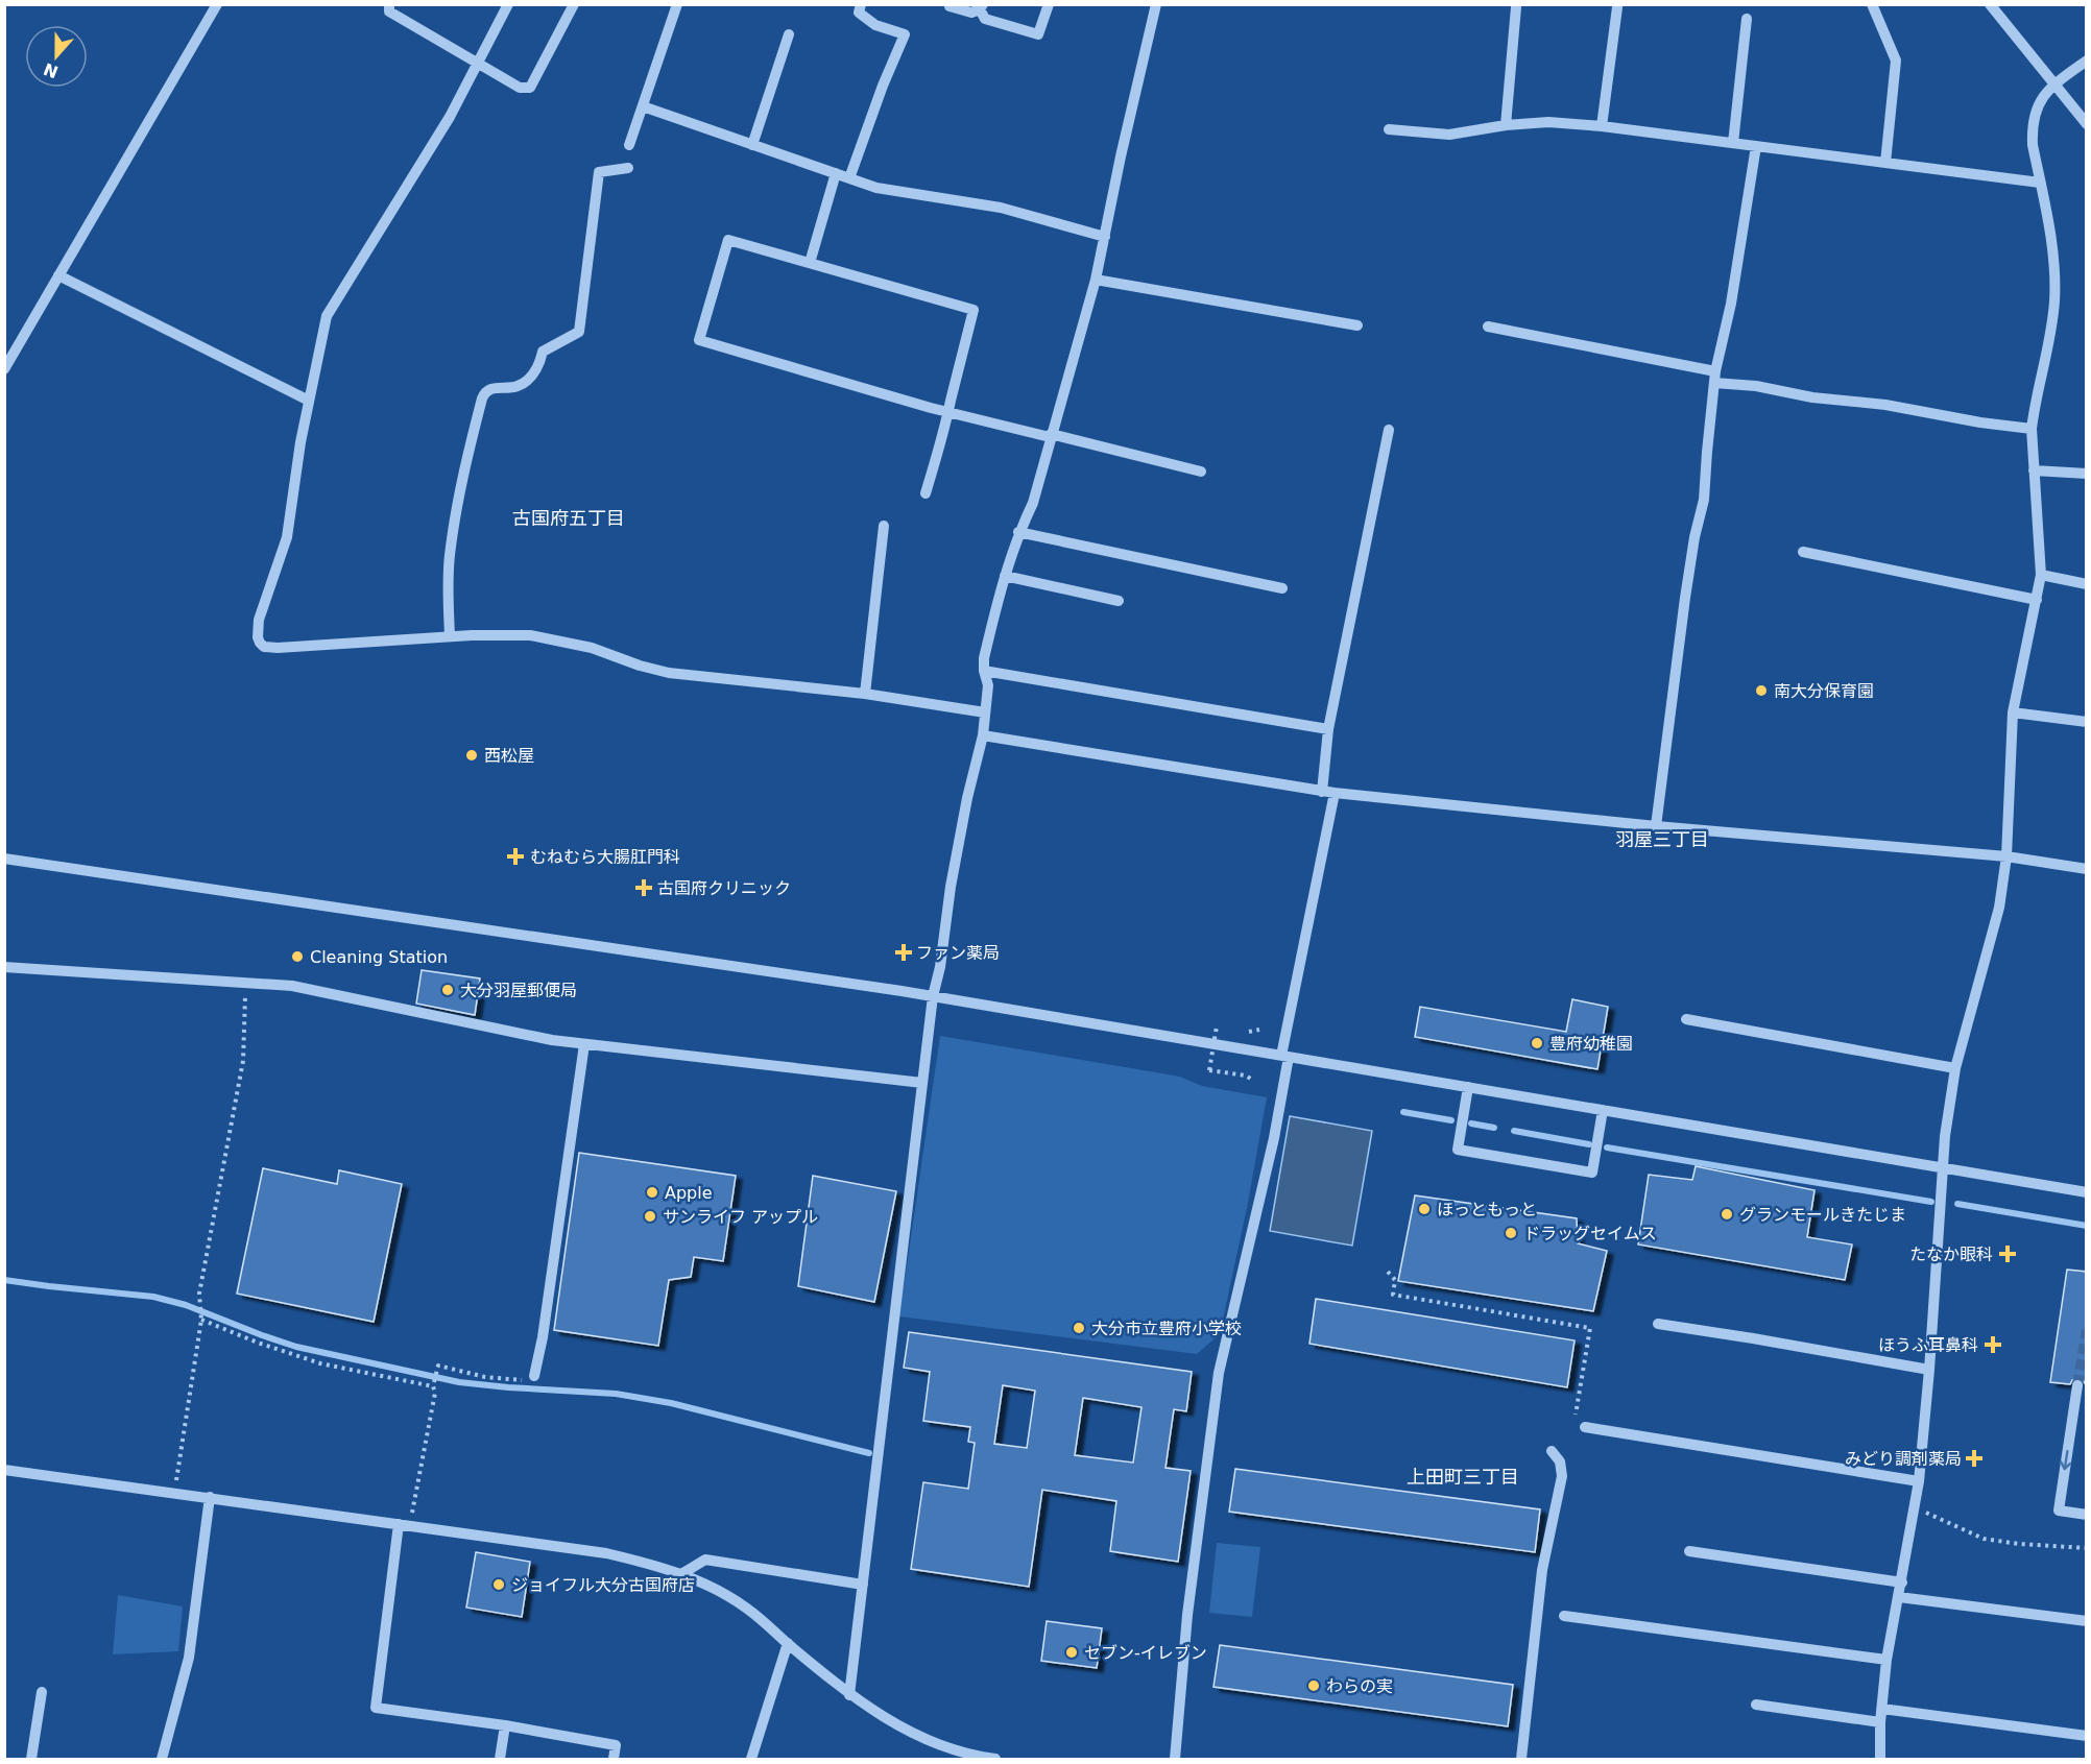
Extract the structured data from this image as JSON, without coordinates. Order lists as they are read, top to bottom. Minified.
{"districts":["古国府五丁目","羽屋三丁目","上田町三丁目"],"places":{"other":["南大分保育園","西松屋","Cleaning Station","大分羽屋郵便局","豊府幼稚園","Apple","ほっともっと","グランモールきたじま","サンライフ アップル","ドラッグセイムス","大分市立豊府小学校","ジョイフル大分古国府店","セブン-イレブン","わらの実"],"health":["むねむら大腸肛門科","古国府クリニック","ファン薬局","たなか眼科","ほうふ耳鼻科","みどり調剤薬局"]},"north":"bottom"}
